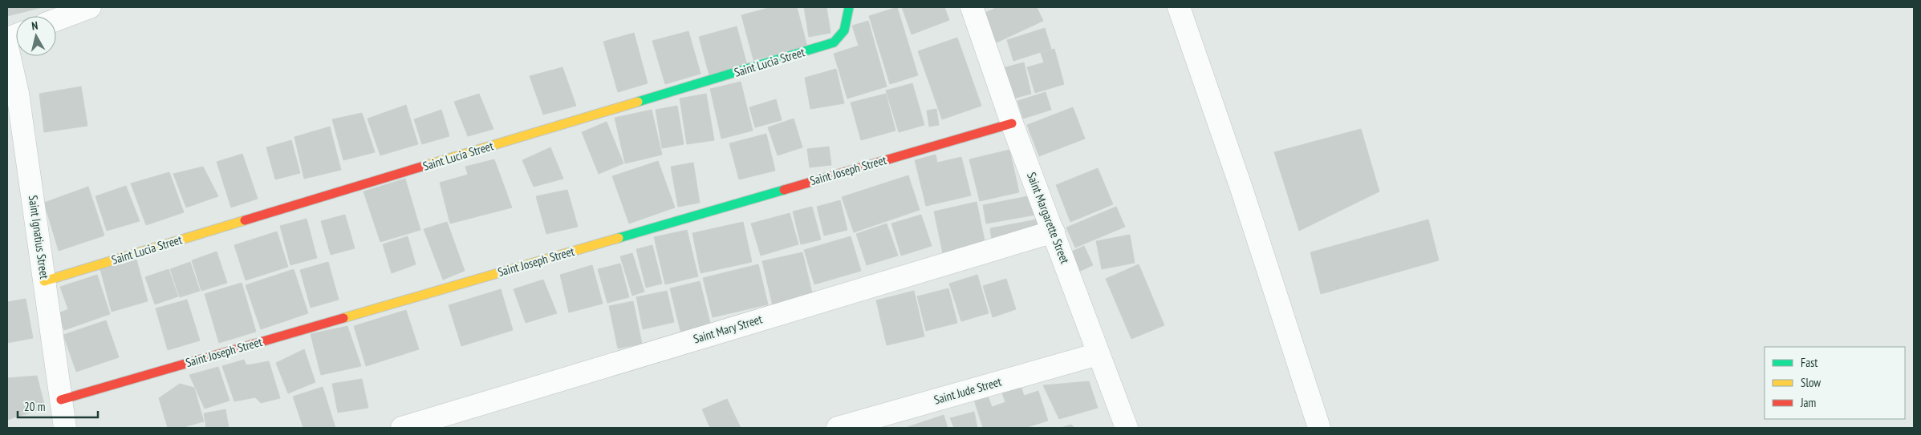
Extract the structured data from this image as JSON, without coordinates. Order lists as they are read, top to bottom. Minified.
{"streets":{"street":["Saint Lucia Street","Saint Joseph Street","Saint Margarette Street","Saint Ignatius Street","Saint Mary Street","Saint Jude Street"]},"crossings":[["Saint Lucia Street","Saint Ignatius Street"],["Saint Joseph Street","Saint Margarette Street"],["Saint Joseph Street","Saint Ignatius Street"],["Saint Margarette Street","Saint Mary Street"],["Saint Margarette Street","Saint Jude Street"]],"legend":["Fast","Slow","Jam"],"scale_bar":"20 m","north":"top"}
